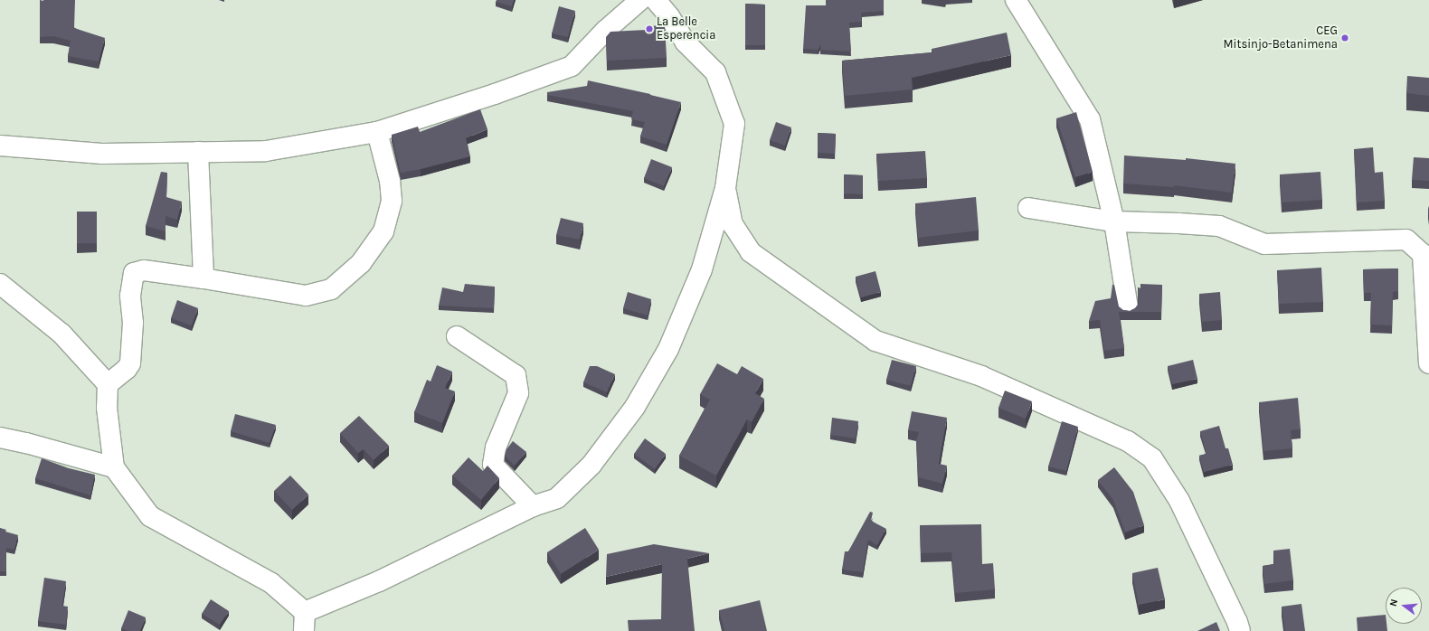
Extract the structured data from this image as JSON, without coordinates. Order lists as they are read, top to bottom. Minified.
{"places":["La Belle Esperencia","CEG Mitsinjo-Betanimena"],"north":"left"}
